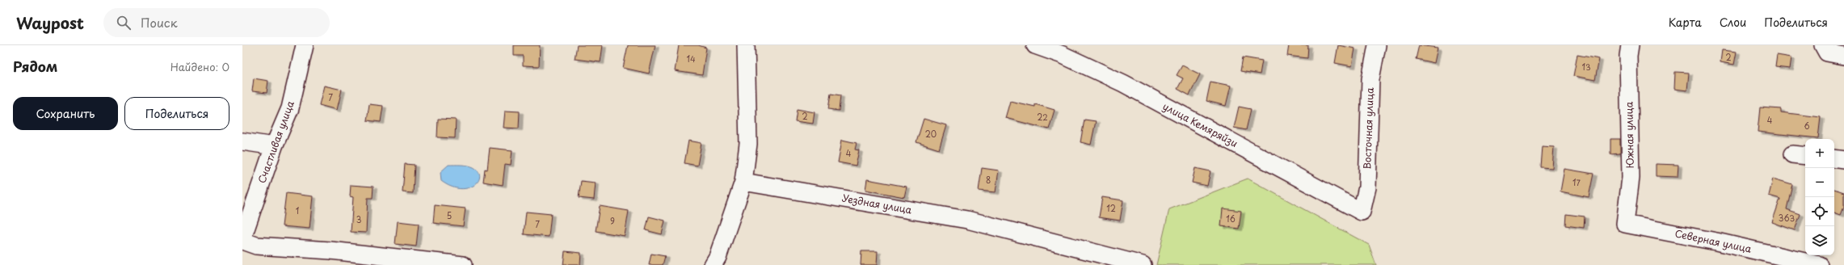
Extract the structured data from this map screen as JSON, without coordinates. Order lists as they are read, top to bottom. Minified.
{"streets":{"street":["улица Кемяряйзи","Восточная улица","Южная улица","Счастливая улица","Уездная улица","Северная улица"]},"crossings":[["улица Кемяряйзи","Восточная улица"],["Южная улица","Северная улица"]],"house_numbers":["2","14","13","7","2","22","4","6","20","4","8","17","12","1","5","363","16","3","9","7"],"page":{"header":"Waypost","search":"Поиск","nav":["Карта","Слои","Поделиться"],"heading":["Рядом","Найдено: 0"],"buttons":["Сохранить","Поделиться"],"map_buttons":["+","−"]}}
